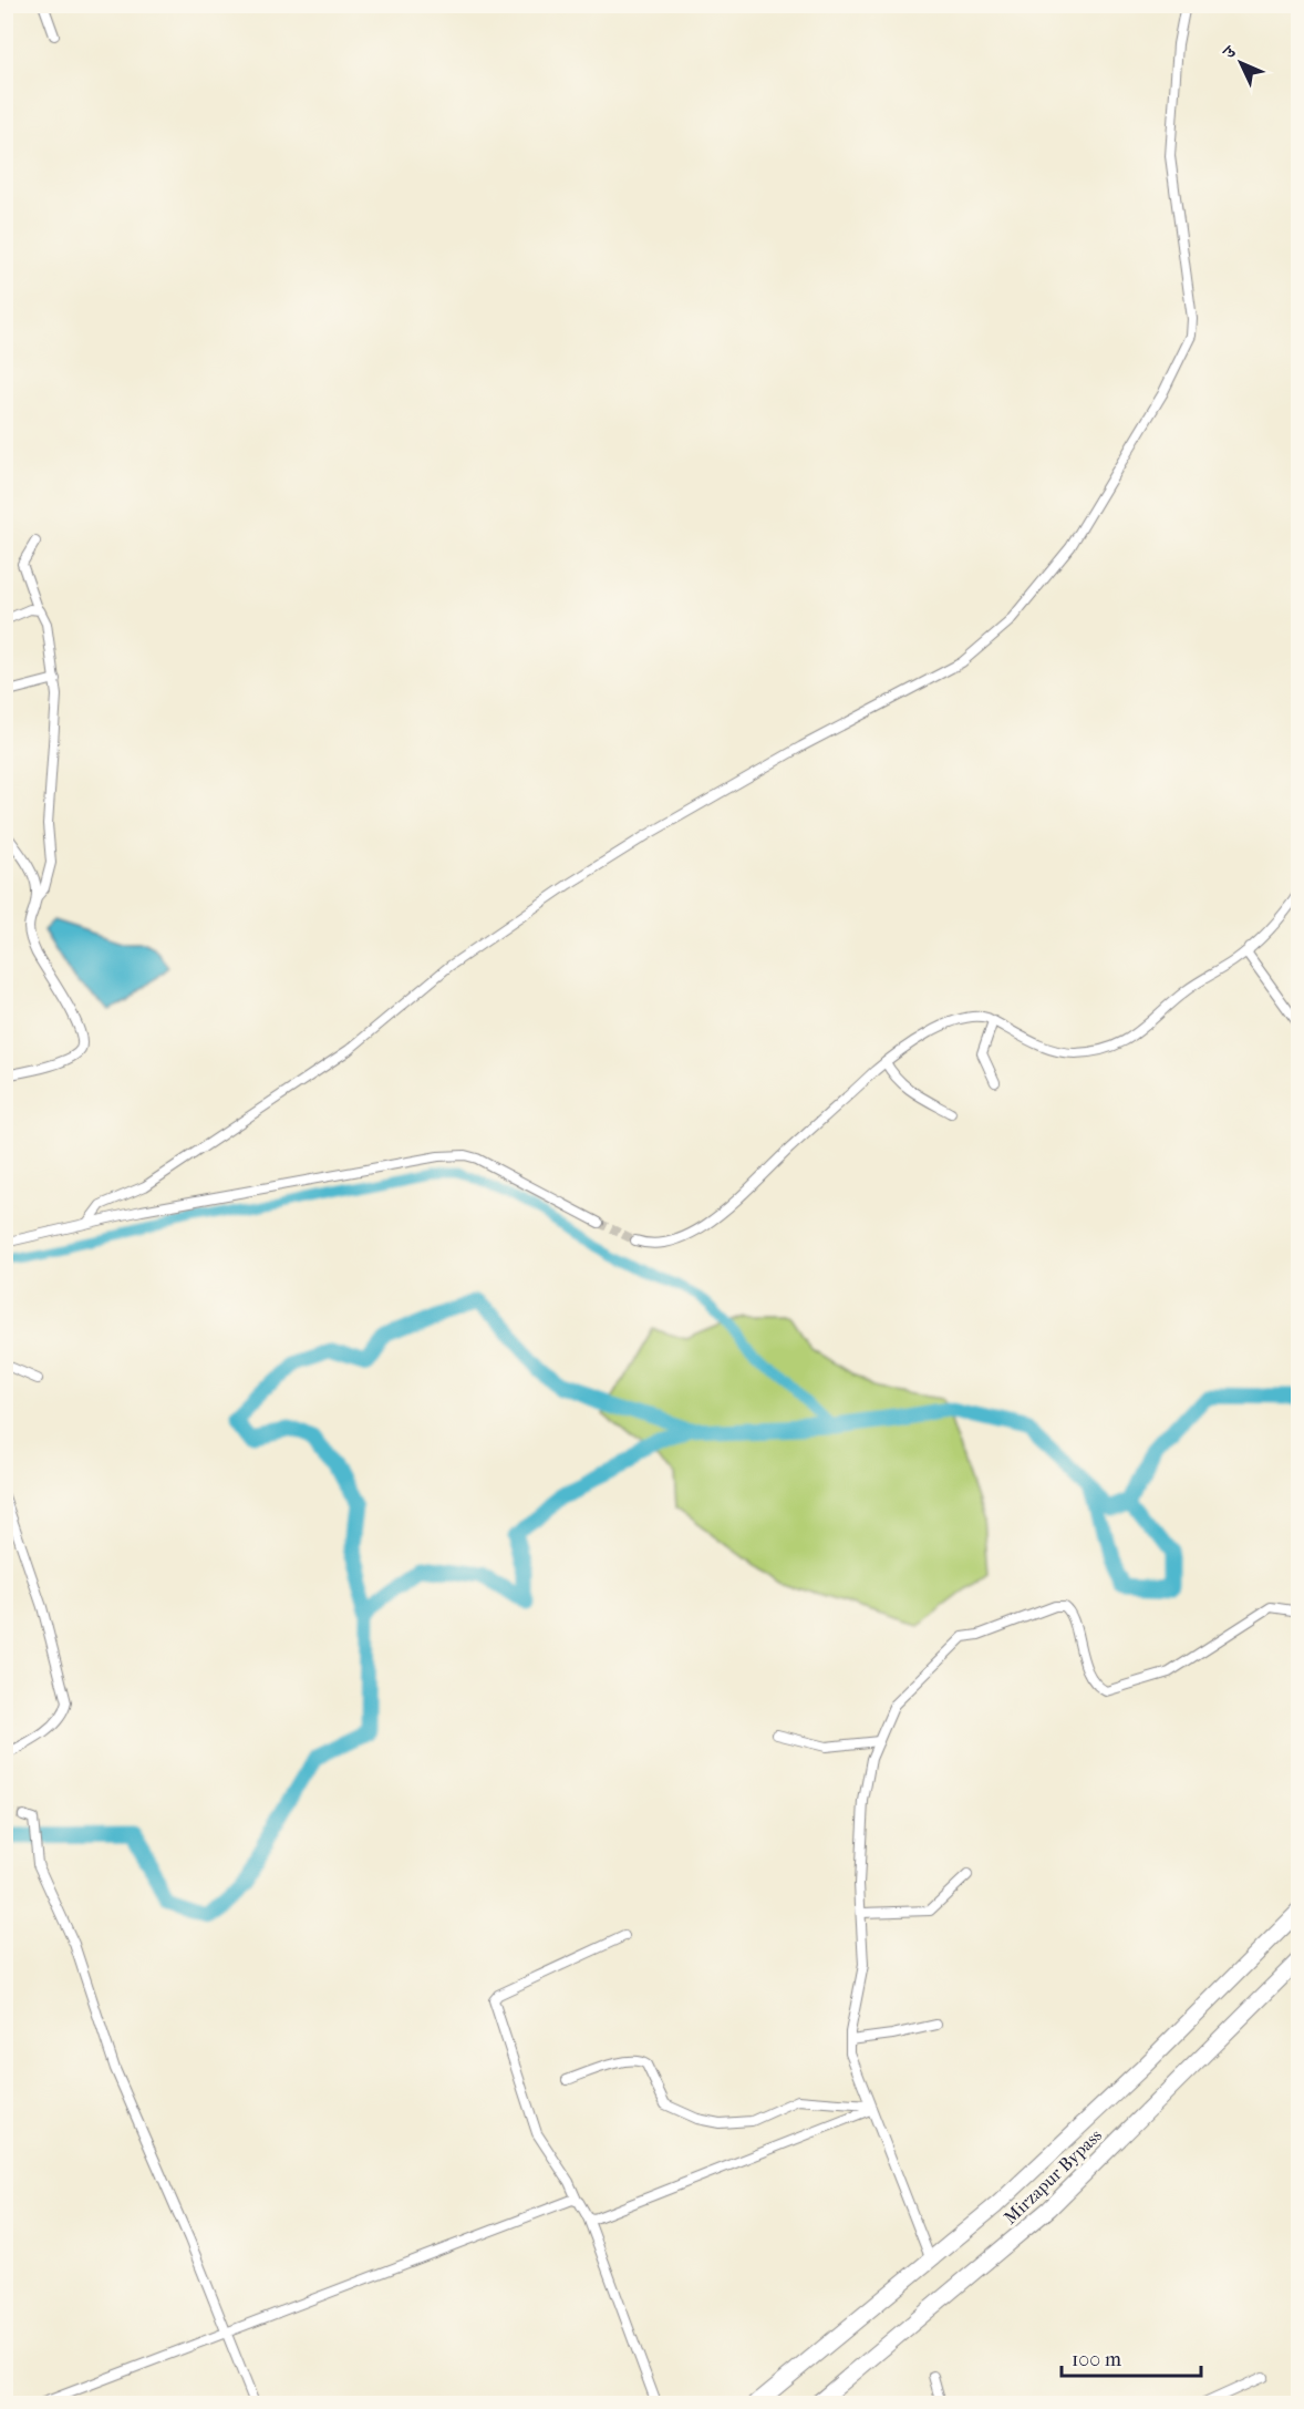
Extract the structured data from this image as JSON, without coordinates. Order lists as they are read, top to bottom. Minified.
{"streets":{"highway":["Mirzapur Bypass"]},"scale_bar":"100 m","north":"top left"}
